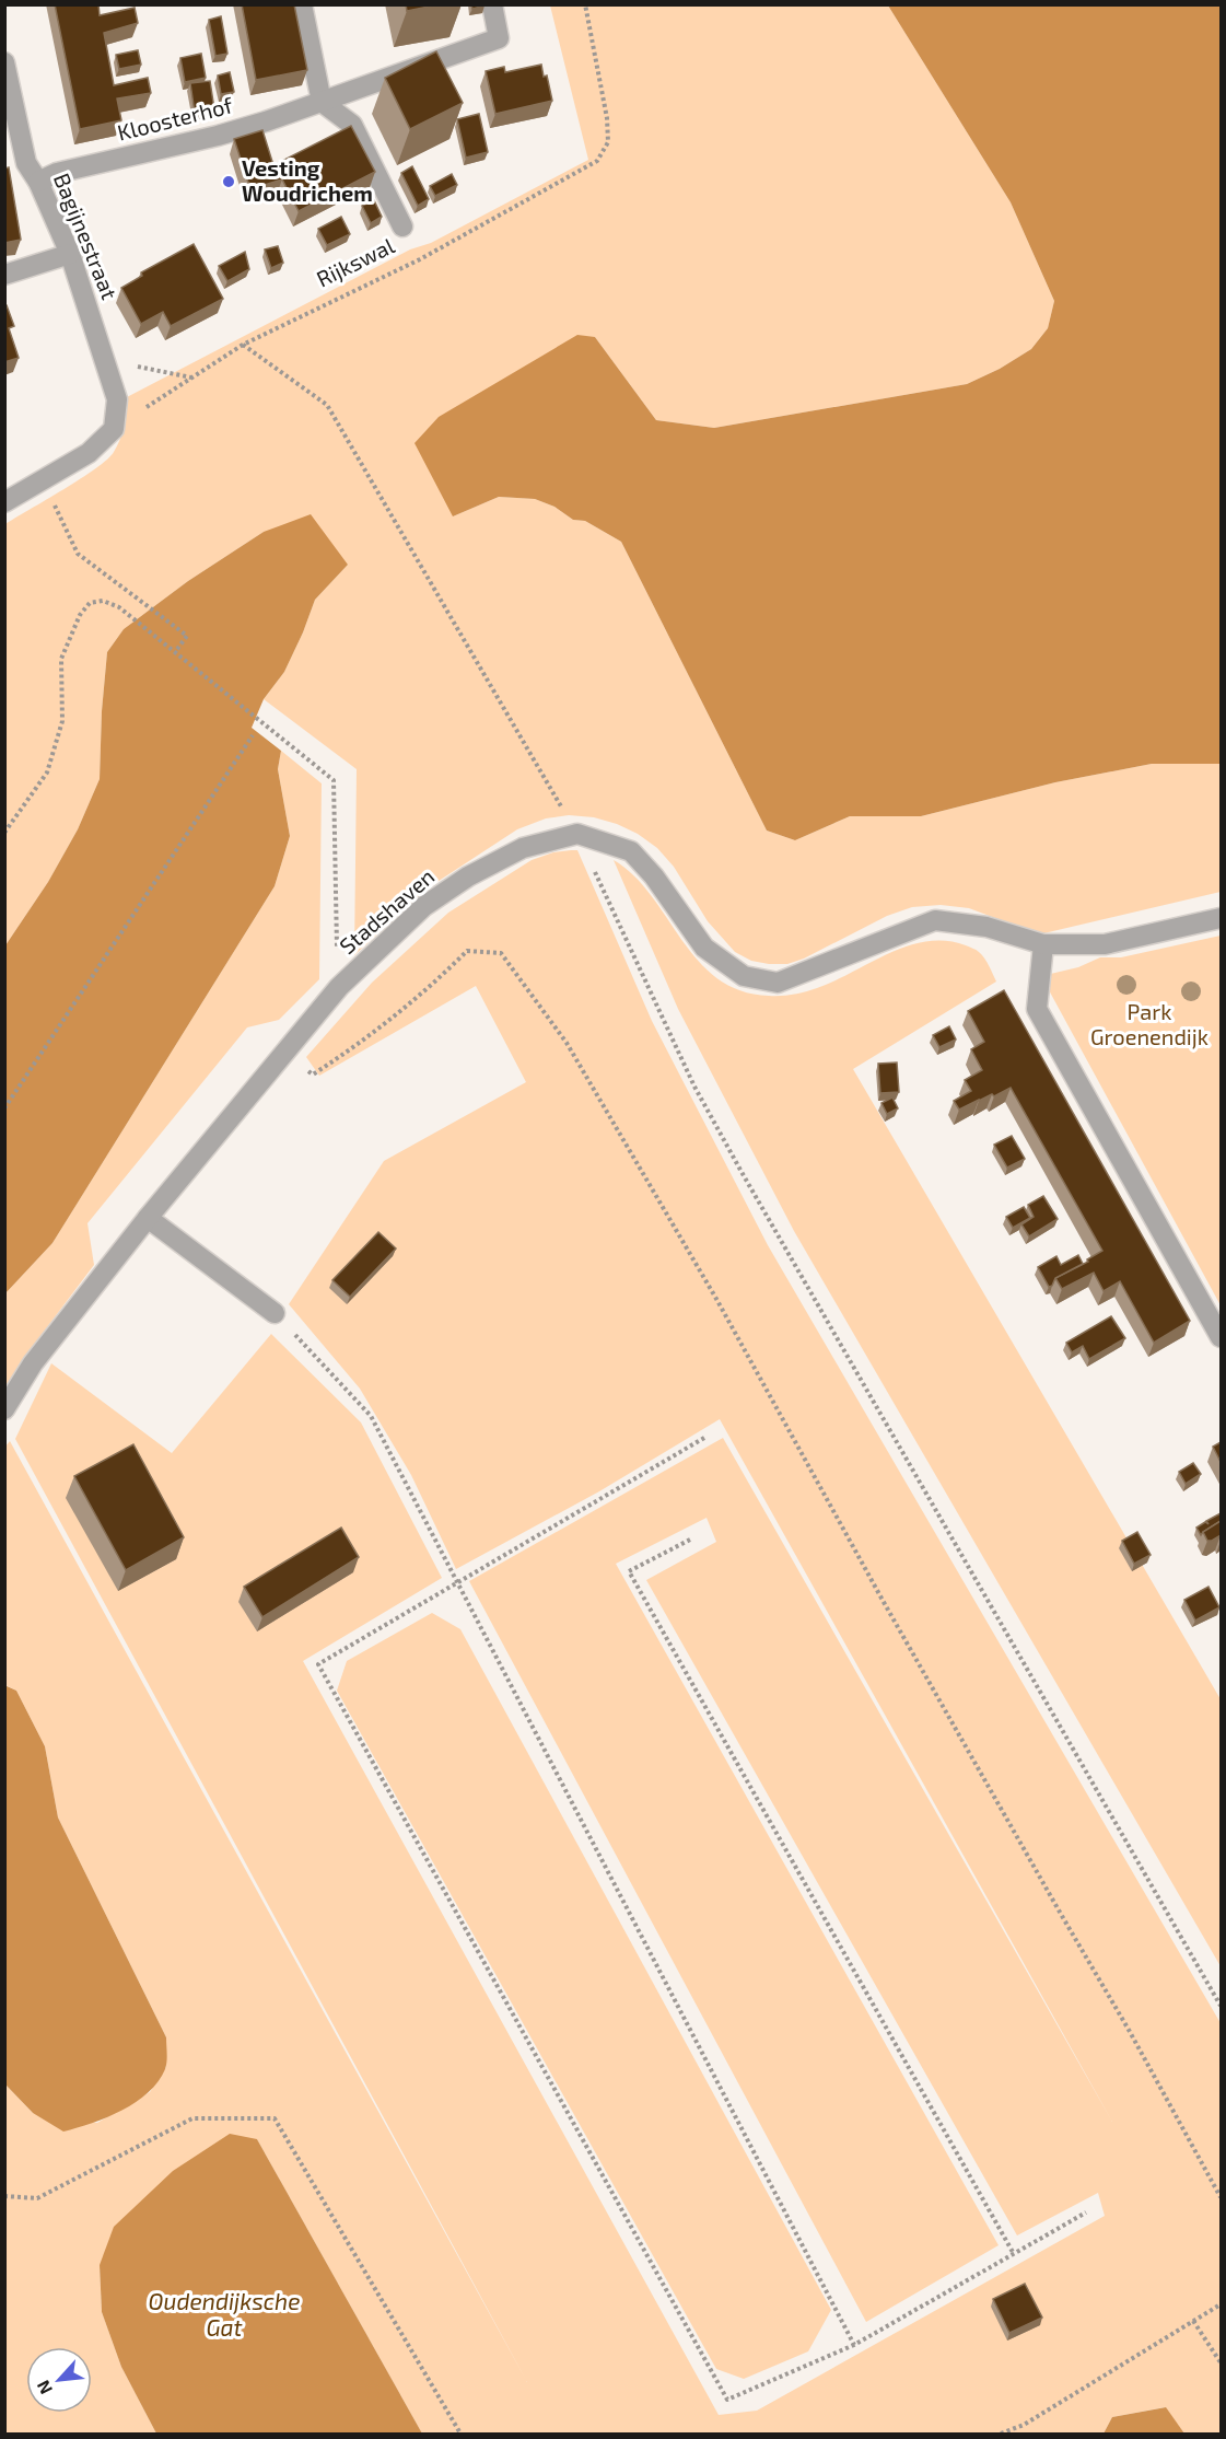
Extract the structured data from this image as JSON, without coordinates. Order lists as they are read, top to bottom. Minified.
{"streets":{"street":["Kloosterhof","Bagijnestraat","Stadshaven"],"path":["Rijkswal"]},"crossings":[["Kloosterhof","Bagijnestraat"],["Bagijnestraat","Rijkswal"]],"water":["Oudendijksche Gat"],"parks":["Park Groenendijk"],"places":["Vesting Woudrichem"],"north":"bottom left"}
